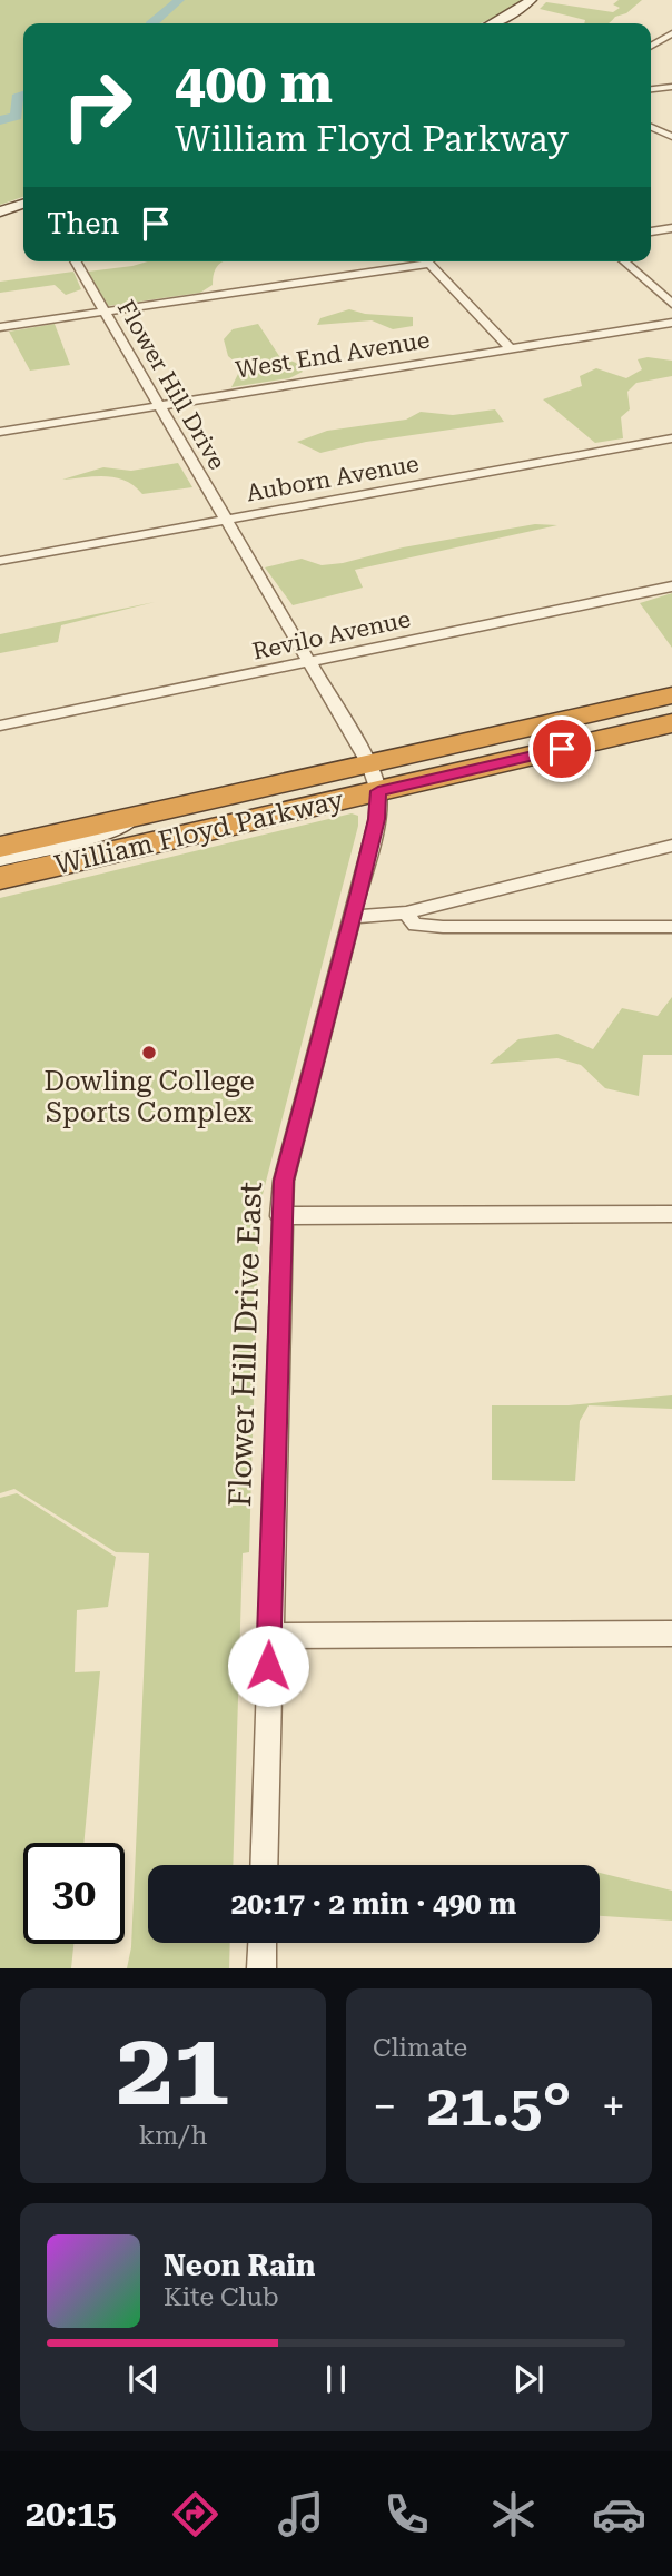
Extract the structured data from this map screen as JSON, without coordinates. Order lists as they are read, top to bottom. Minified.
{"streets":{"highway":["William Floyd Parkway"],"street":["West End Avenue","Flower Hill Drive","Auborn Avenue","Revilo Avenue","Flower Hill Drive East"]},"crossings":[["West End Avenue","Flower Hill Drive"],["Flower Hill Drive","Auborn Avenue"],["Flower Hill Drive","Revilo Avenue"],["Flower Hill Drive","William Floyd Parkway"],["Flower Hill Drive","Flower Hill Drive East"],["William Floyd Parkway","Flower Hill Drive East"]],"places":["Dowling College Sports Complex"],"page":{"turn":["400 m","William Floyd Parkway"],"then":"Then","limit":"30","trip":"20:17 · 2 min · 490 m","tile":[["21","km/h"],"Climate"],"heat":["−","21.5°","+"],"song":["Neon Rain","Kite Club"],"tabs":"20:15"}}
